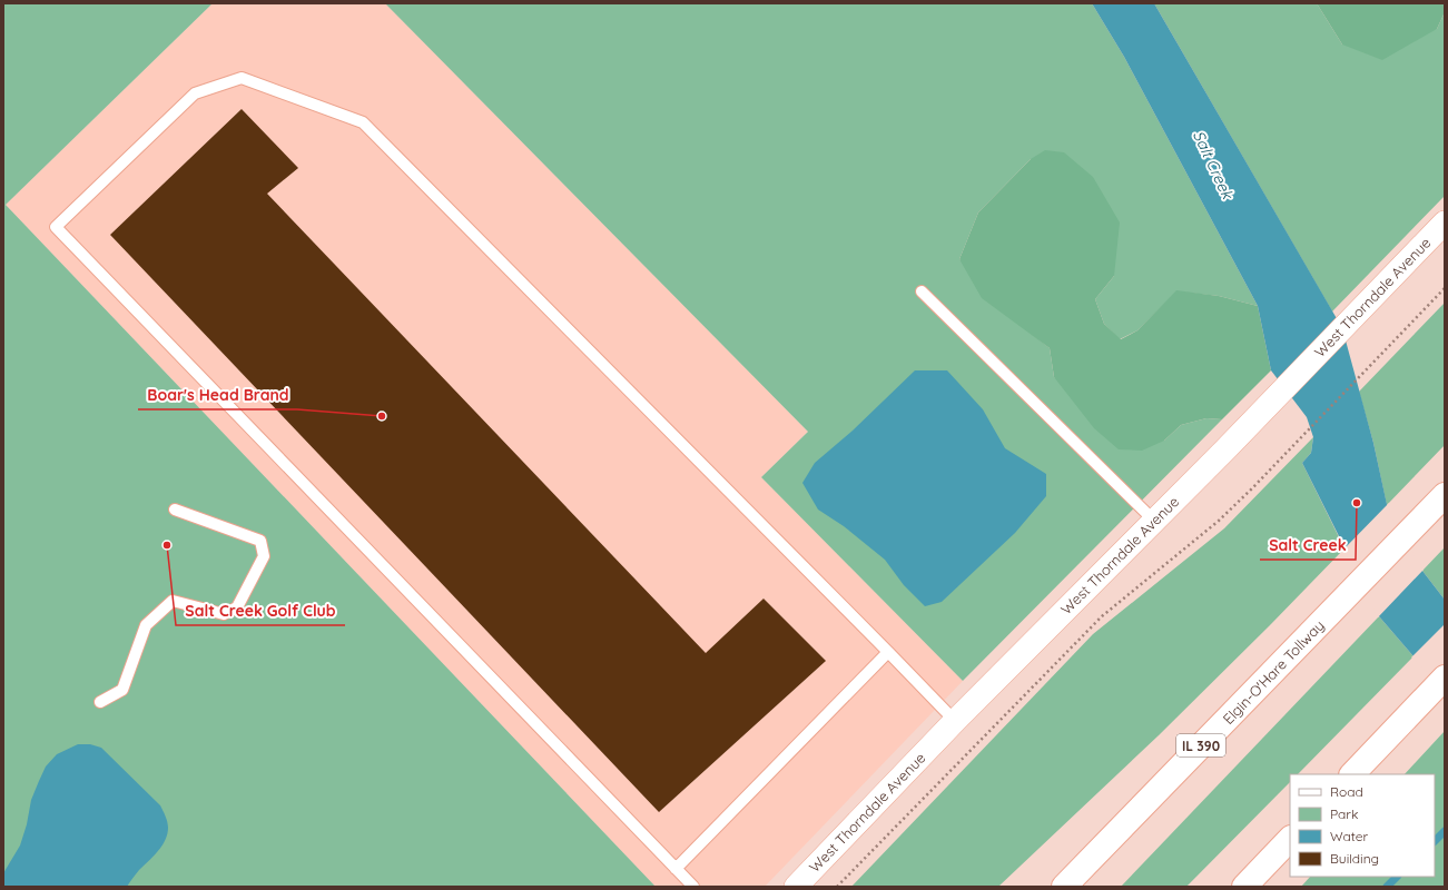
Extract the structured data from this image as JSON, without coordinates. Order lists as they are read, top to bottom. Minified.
{"streets":{"highway":["Elgin-O'Hare Tollway","IL 390"],"street":["West Thorndale Avenue"]},"water":["Salt Creek"],"places":["Boar's Head Brand","Salt Creek","Salt Creek Golf Club"],"legend":["Road","Park","Water","Building"]}
